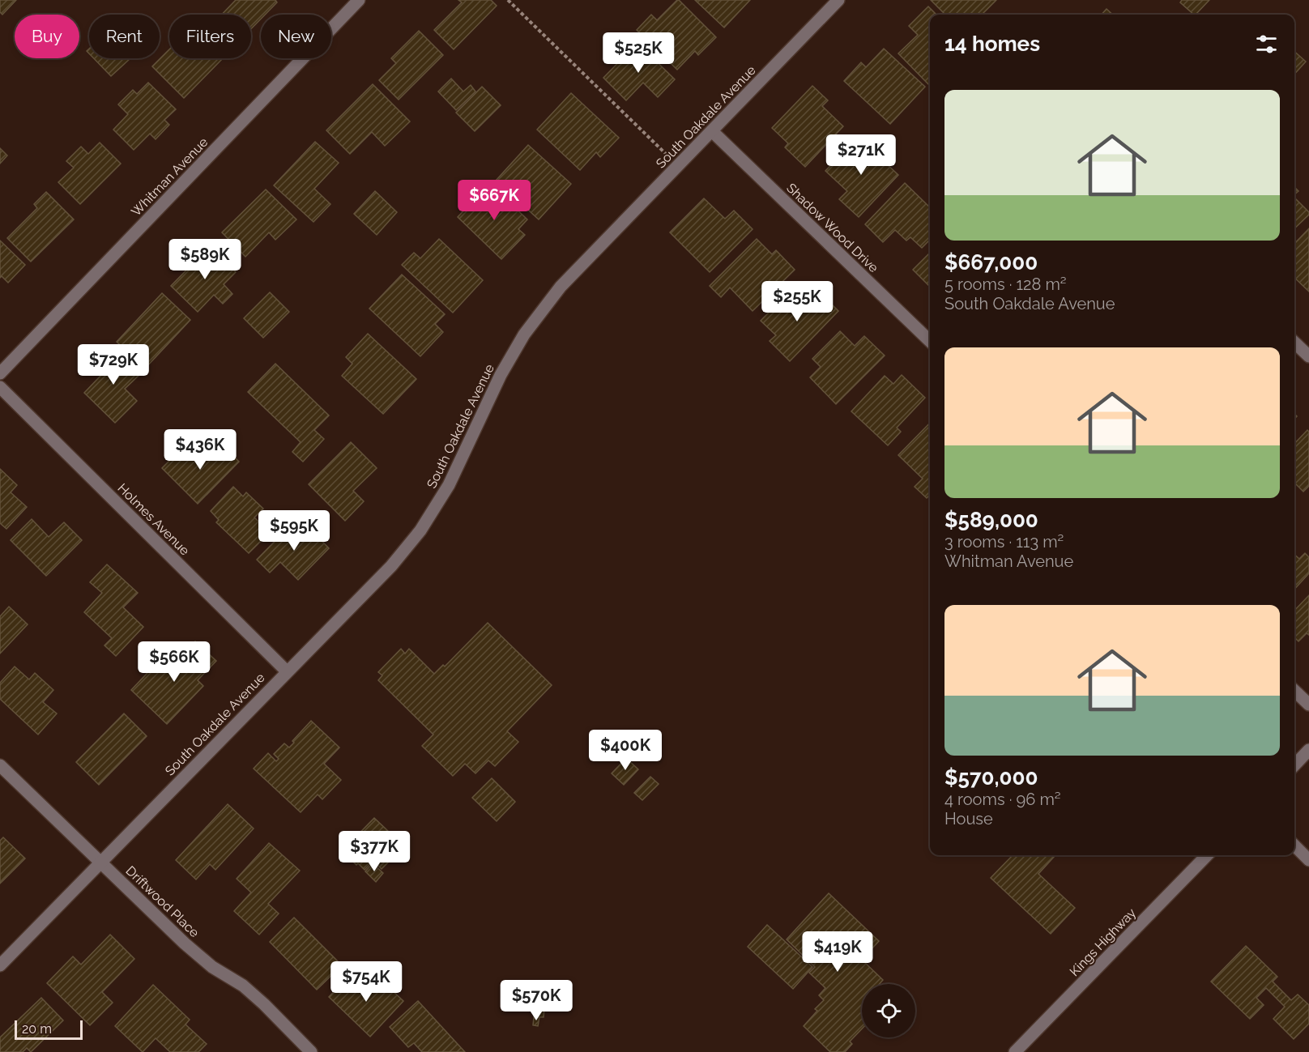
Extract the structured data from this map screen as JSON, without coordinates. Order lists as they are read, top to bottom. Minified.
{"streets":{"street":["South Oakdale Avenue","Whitman Avenue","Shadow Wood Drive","Holmes Avenue","Driftwood Place","Kings Highway"]},"crossings":[["South Oakdale Avenue","Shadow Wood Drive"],["South Oakdale Avenue","Holmes Avenue"],["South Oakdale Avenue","Driftwood Place"]],"scale_bar":"20 m","page":{"chip":["Buy","Rent","Filters","New"],"heading":"14 homes","price":["$525K","$271K","$667K","$589K","$255K","$729K","$436K","$595K","$566K","$400K","$377K","$419K","$754K","$570K"],"list":[{"name":"$667,000","note":"5 rooms · 128 m² · South Oakdale Avenue"},{"name":"$589,000","note":"3 rooms · 113 m² · Whitman Avenue"},{"name":"$570,000","note":"4 rooms · 96 m² · House"}],"scale":"20 m"}}
